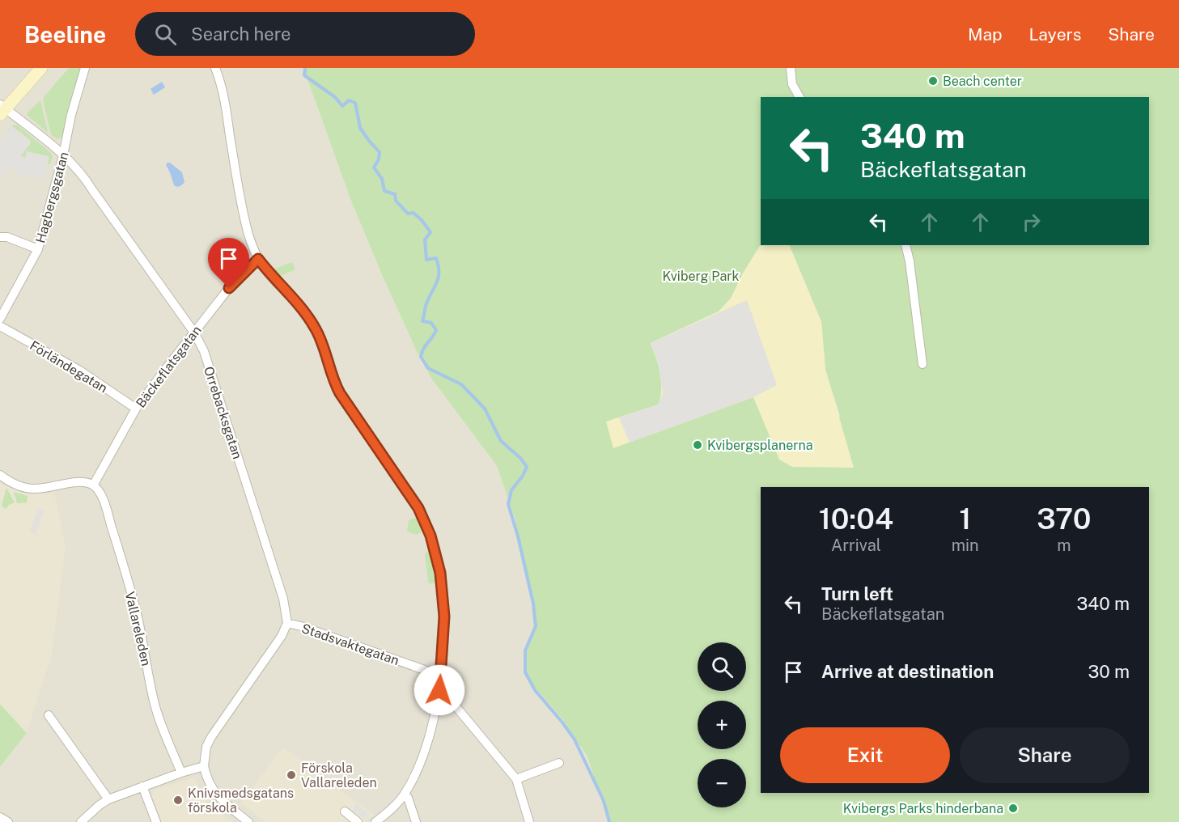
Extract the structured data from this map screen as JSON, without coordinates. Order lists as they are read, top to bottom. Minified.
{"streets":{"street":["Hagbergsgatan","Förländegatan","Bäckeflatsgatan","Orrebacksgatan","Vallareleden","Stadsvaktegatan"]},"crossings":[["Hagbergsgatan","Orrebacksgatan"],["Förländegatan","Bäckeflatsgatan"],["Bäckeflatsgatan","Orrebacksgatan"],["Bäckeflatsgatan","Vallareleden"],["Orrebacksgatan","Stadsvaktegatan"]],"parks":["Kviberg Park"],"places":["Beach center","Kvibergsplanerna","Förskola Vallareleden","Knivsmedsgatans förskola","Kvibergs Parks hinderbana"],"page":{"header":"Beeline","search":"Search here","nav":["Map","Layers","Share"],"turn":["340 m","Bäckeflatsgatan"],"eta":["10:04","Arrival","1","min","370","m"],"list":[{"name":"Turn left","note":"Bäckeflatsgatan","value":"340 m"},{"name":"Arrive at destination","value":"30 m"}],"map_buttons":["+","−"],"buttons":["Exit","Share"]}}
